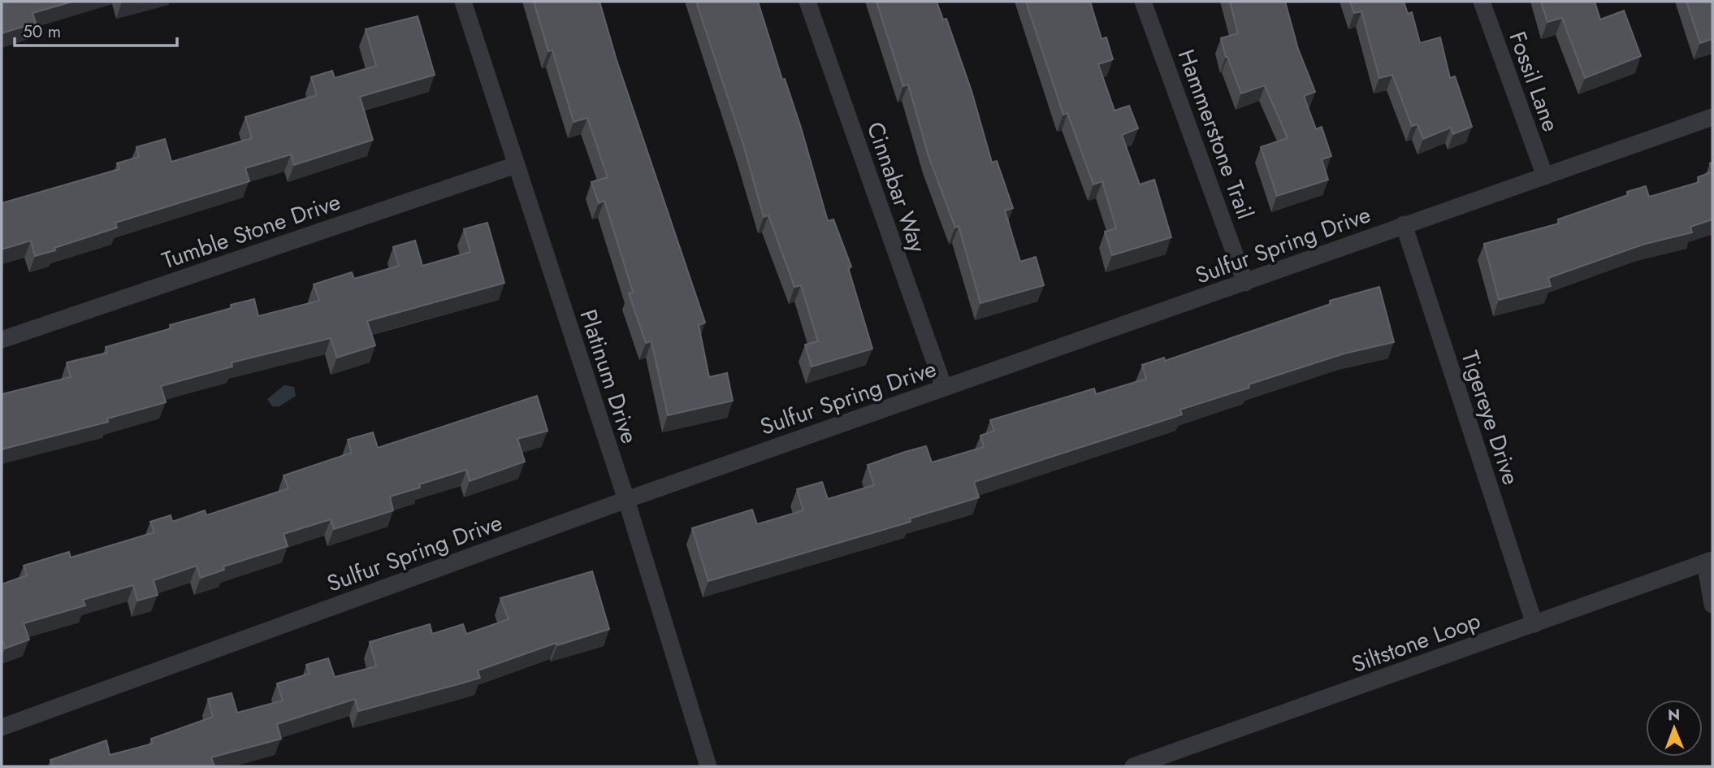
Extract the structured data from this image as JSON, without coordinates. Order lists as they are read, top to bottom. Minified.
{"streets":{"street":["Fossil Lane","Hammerstone Trail","Cinnabar Way","Tumble Stone Drive","Sulfur Spring Drive","Platinum Drive","Tigereye Drive","Siltstone Loop"]},"crossings":[["Fossil Lane","Sulfur Spring Drive"],["Hammerstone Trail","Sulfur Spring Drive"],["Cinnabar Way","Sulfur Spring Drive"],["Tumble Stone Drive","Platinum Drive"],["Sulfur Spring Drive","Platinum Drive"],["Sulfur Spring Drive","Tigereye Drive"],["Tigereye Drive","Siltstone Loop"]],"scale_bar":"50 m","north":"top"}
